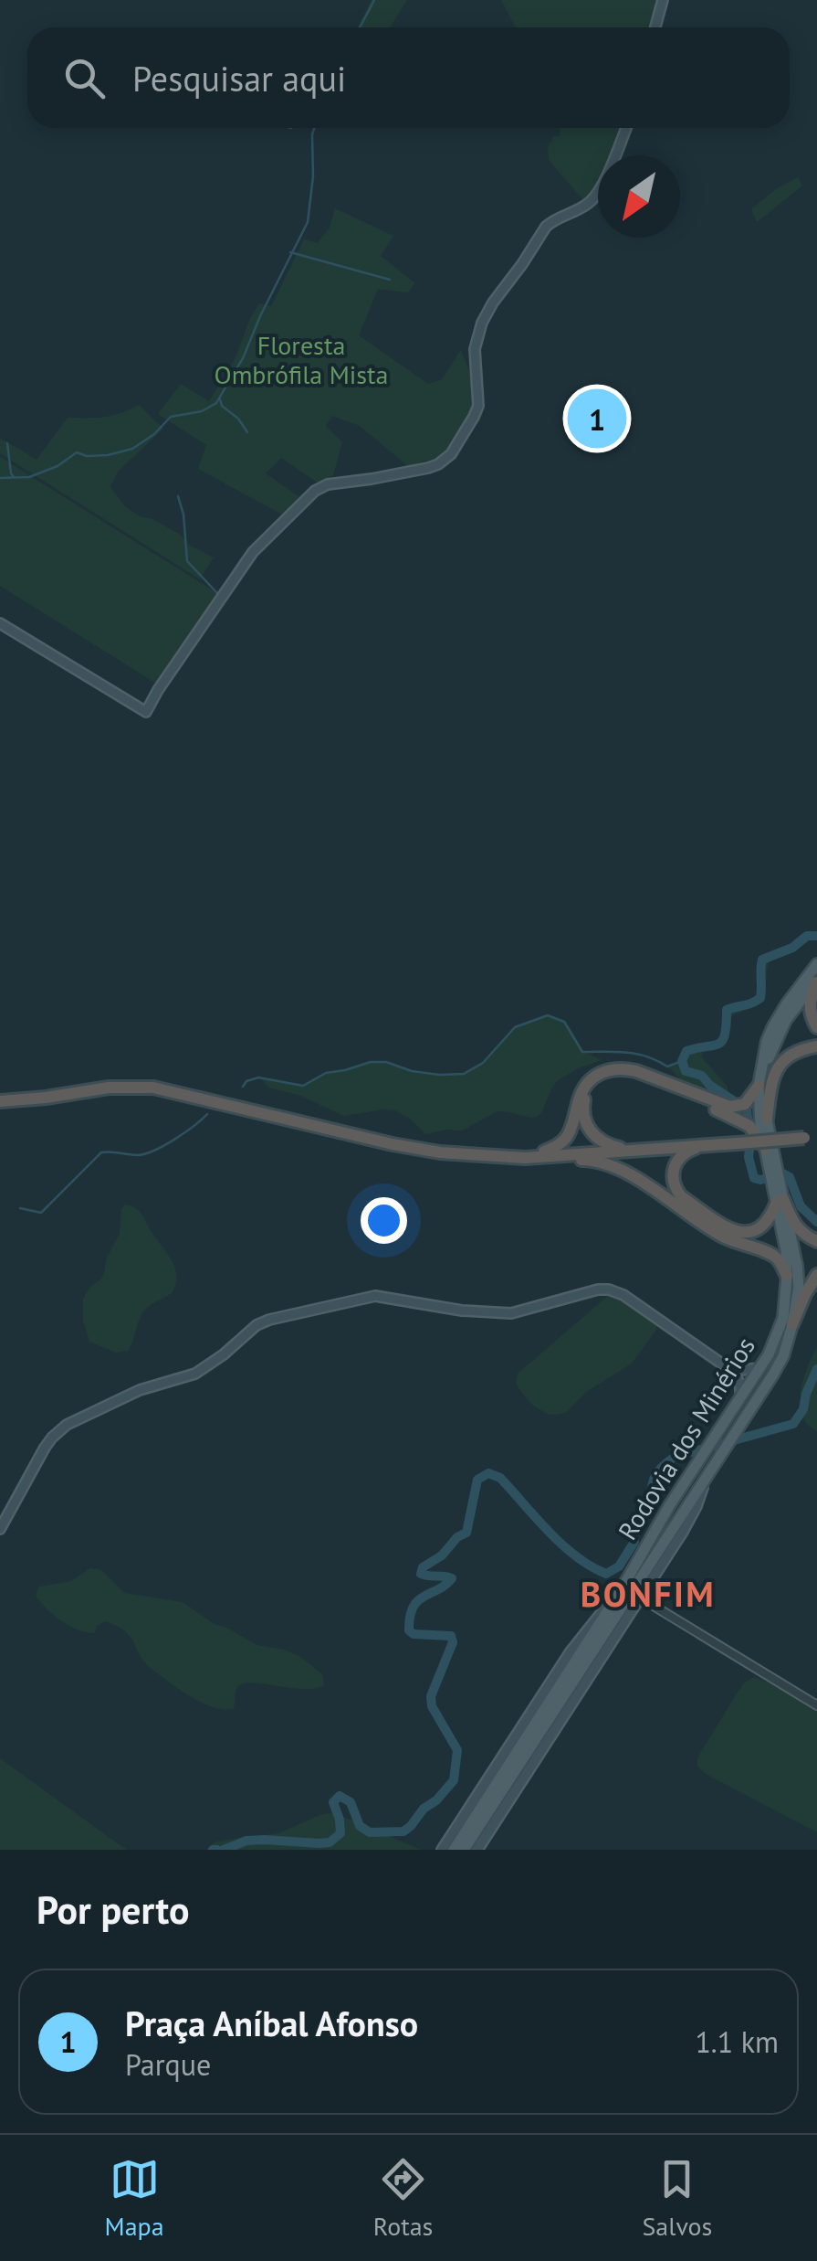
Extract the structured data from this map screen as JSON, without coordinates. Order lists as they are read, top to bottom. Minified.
{"streets":{"main road":["Rodovia dos Minérios"]},"districts":["BONFIM"],"parks":["Floresta Ombrófila Mista"],"north":"bottom left","page":{"search":"Pesquisar aqui","pins":"1","heading":"Por perto","list":[{"mark":"1","name":"Praça Aníbal Afonso","note":"Parque","value":"1.1 km"}],"nav":["Mapa","Rotas","Salvos"]}}
